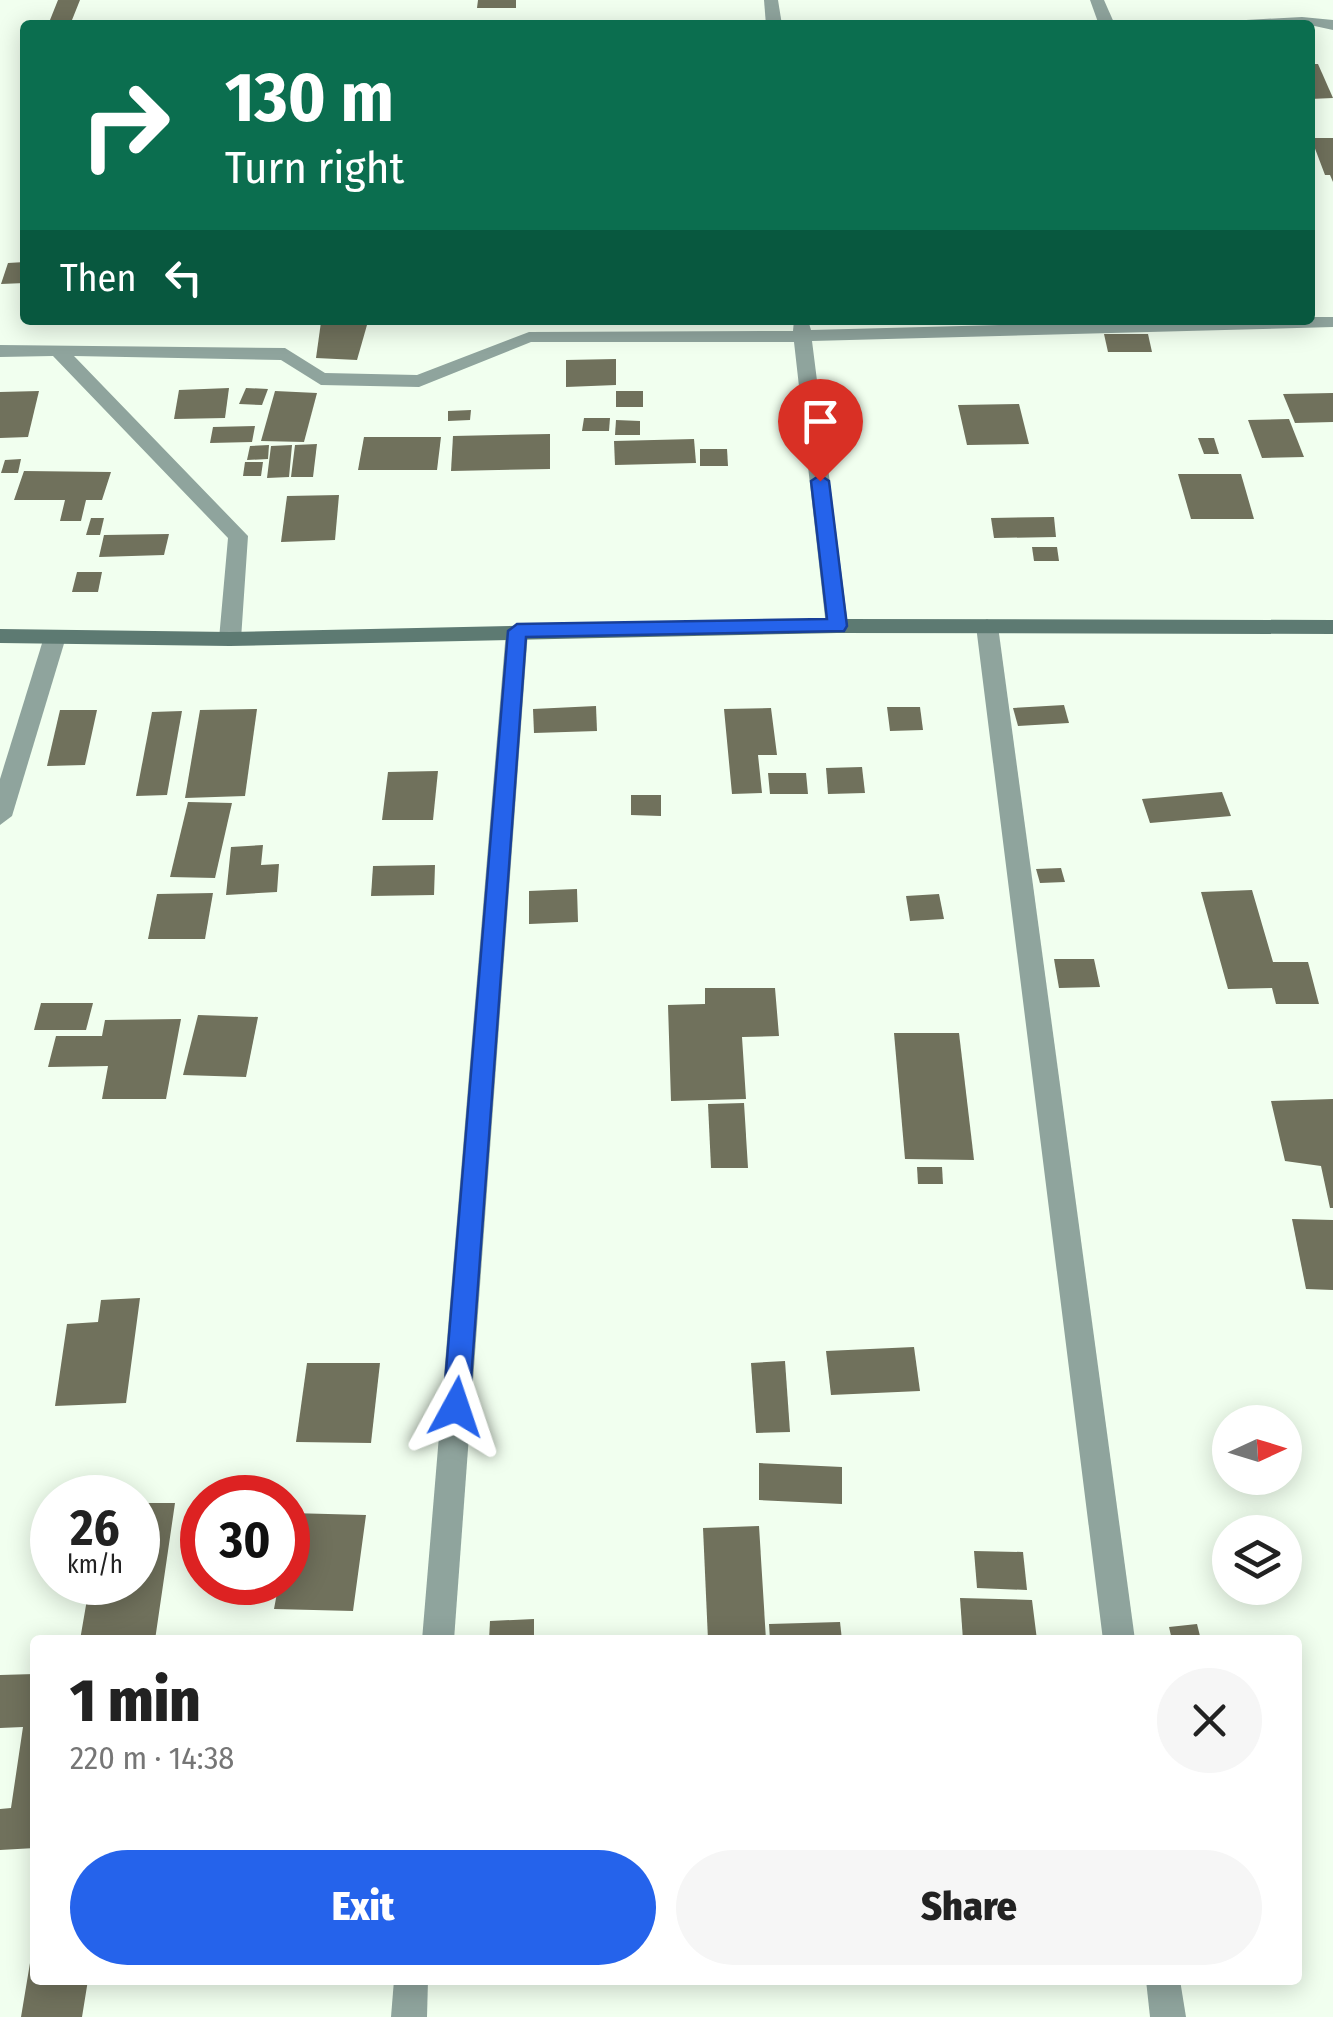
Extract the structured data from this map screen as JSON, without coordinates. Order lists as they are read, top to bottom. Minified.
{"north":"right","page":{"turn":["130 m","Turn right"],"then":"Then","speed":"26 km/h","limit":"30","heading":["1 min","220 m · 14:38"],"buttons":["Exit","Share"]}}
